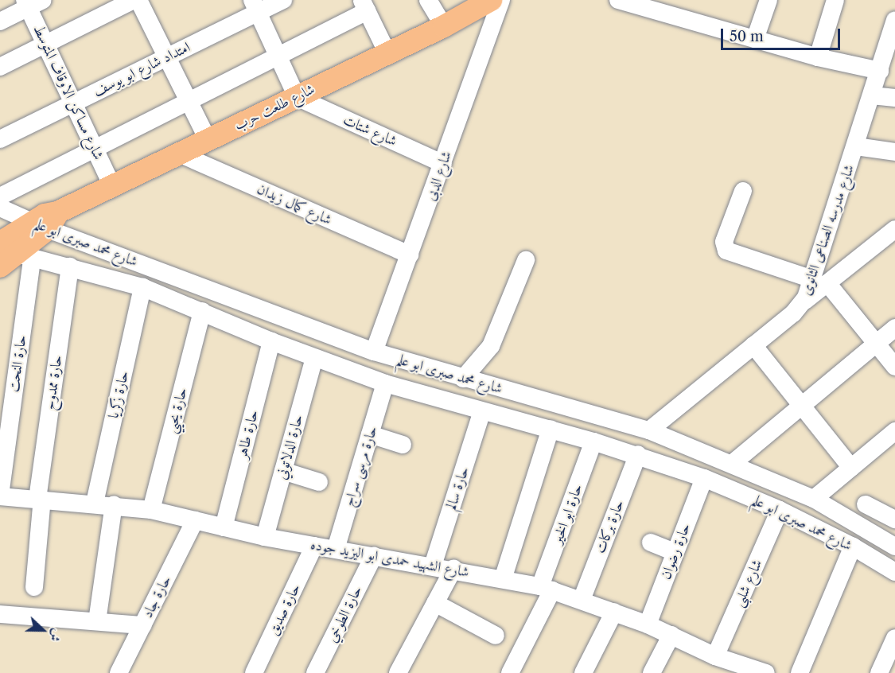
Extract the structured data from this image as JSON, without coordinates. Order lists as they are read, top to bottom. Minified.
{"streets":{"main road":["شارع طلعت حرب"],"street":["امتداد شارع ابو يوسف","شارع مساكن الاوقاف المتوسط","شارع شتات","شارع الدبى","شارع كمال زيدان","شارع مدرسه الصناعى الثانوى","شارع محمد صبرى ابو علم","حارة النحت","حارة ممدوح","حارة زكريا","حارة يحيي","حارة طاهر","حارة الدلاتوني","حارة مرسى سراج","حارة سالم","حارة ابو الخير","حارة بركات","حارة رضوان","شارع الشهيد حمدى ابو اليزيد جوده","شارع شلبى","حارة جاد","حارة صديق","حارة الطوخي"]},"crossings":[["امتداد شارع ابو يوسف","شارع مساكن الاوقاف المتوسط"],["شارع مساكن الاوقاف المتوسط","شارع طلعت حرب"],["شارع طلعت حرب","شارع شتات"],["شارع طلعت حرب","شارع كمال زيدان"],["شارع طلعت حرب","شارع محمد صبرى ابو علم"],["شارع طلعت حرب","حارة النحت"],["شارع شتات","شارع الدبى"],["شارع الدبى","شارع كمال زيدان"],["شارع الدبى","شارع محمد صبرى ابو علم"],["شارع مدرسه الصناعى الثانوى","شارع محمد صبرى ابو علم"],["شارع محمد صبرى ابو علم","حارة النحت"],["شارع محمد صبرى ابو علم","حارة ممدوح"],["شارع محمد صبرى ابو علم","حارة زكريا"],["شارع محمد صبرى ابو علم","حارة يحيي"],["شارع محمد صبرى ابو علم","حارة طاهر"],["شارع محمد صبرى ابو علم","حارة الدلاتوني"],["شارع محمد صبرى ابو علم","حارة مرسى سراج"],["شارع محمد صبرى ابو علم","حارة سالم"],["شارع محمد صبرى ابو علم","حارة ابو الخير"],["شارع محمد صبرى ابو علم","حارة بركات"],["شارع محمد صبرى ابو علم","حارة رضوان"],["شارع محمد صبرى ابو علم","شارع شلبى"],["حارة النحت","شارع الشهيد حمدى ابو اليزيد جوده"],["حارة ممدوح","شارع الشهيد حمدى ابو اليزيد جوده"],["حارة زكريا","شارع الشهيد حمدى ابو اليزيد جوده"],["حارة يحيي","شارع الشهيد حمدى ابو اليزيد جوده"],["حارة طاهر","شارع الشهيد حمدى ابو اليزيد جوده"],["حارة الدلاتوني","شارع الشهيد حمدى ابو اليزيد جوده"],["حارة مرسى سراج","شارع الشهيد حمدى ابو اليزيد جوده"],["حارة سالم","شارع الشهيد حمدى ابو اليزيد جوده"],["حارة ابو الخير","شارع الشهيد حمدى ابو اليزيد جوده"],["حارة بركات","شارع الشهيد حمدى ابو اليزيد جوده"],["حارة رضوان","شارع الشهيد حمدى ابو اليزيد جوده"],["شارع الشهيد حمدى ابو اليزيد جوده","شارع شلبى"],["شارع الشهيد حمدى ابو اليزيد جوده","حارة جاد"],["شارع الشهيد حمدى ابو اليزيد جوده","حارة صديق"],["شارع الشهيد حمدى ابو اليزيد جوده","حارة الطوخي"]],"scale_bar":"50 m","north":"right"}
